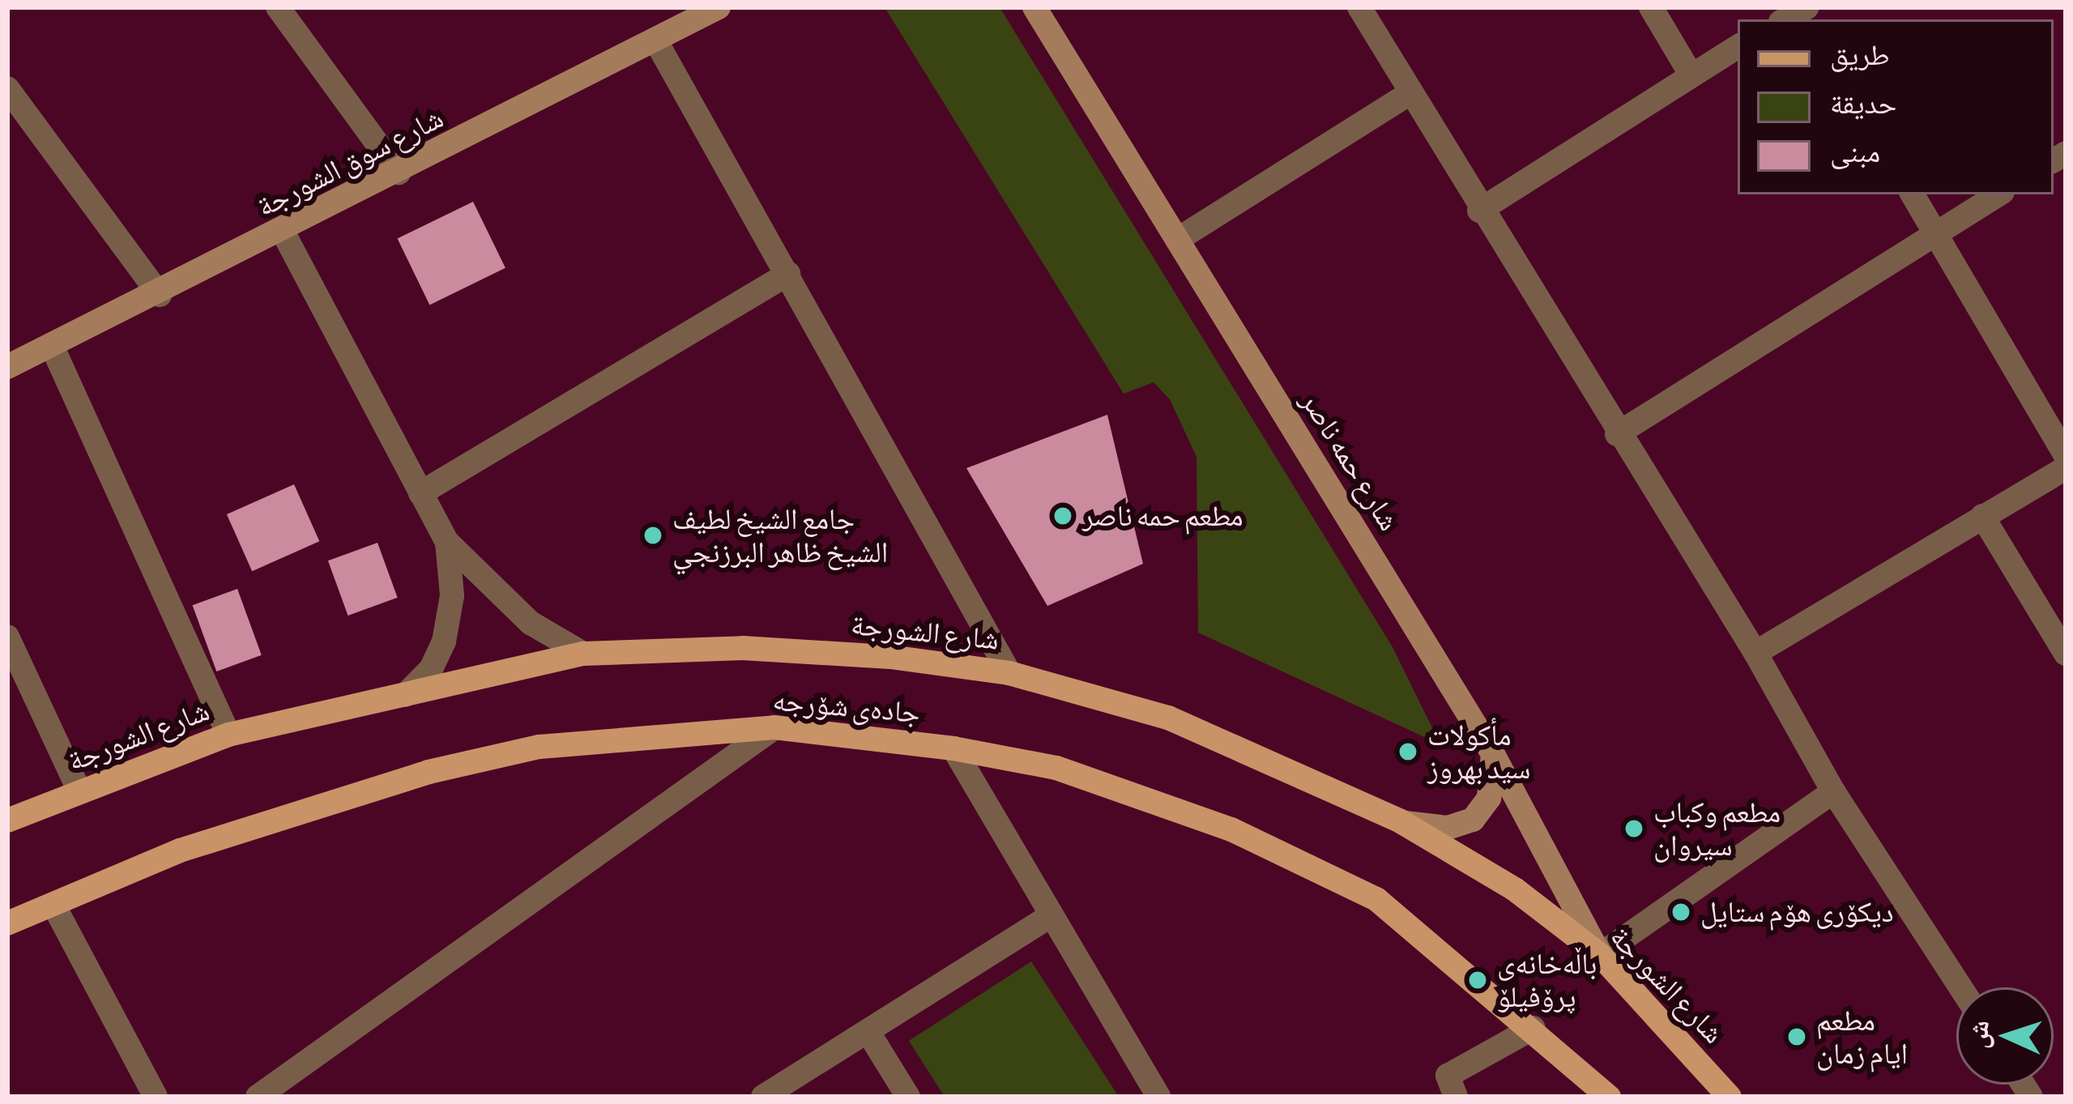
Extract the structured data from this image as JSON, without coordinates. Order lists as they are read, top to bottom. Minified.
{"streets":{"main road":["شارع الشورجة","جادەی شۆرجە"],"street":["شارع سوق الشورجة","شارع حمه ناصر"]},"crossings":[["شارع حمه ناصر","شارع الشورجة"]],"places":["مطعم حمه ناصر","جامع الشيخ لطيف الشيخ ظاهر البرزنجي","مأكولات سيد بهروز","مطعم وكباب سيروان","دیکۆری هۆم ستایل","باڵەخانەی پرۆفیلۆ","مطعم ايام زمان"],"legend":["طريق","حديقة","مبنى"],"north":"left"}
